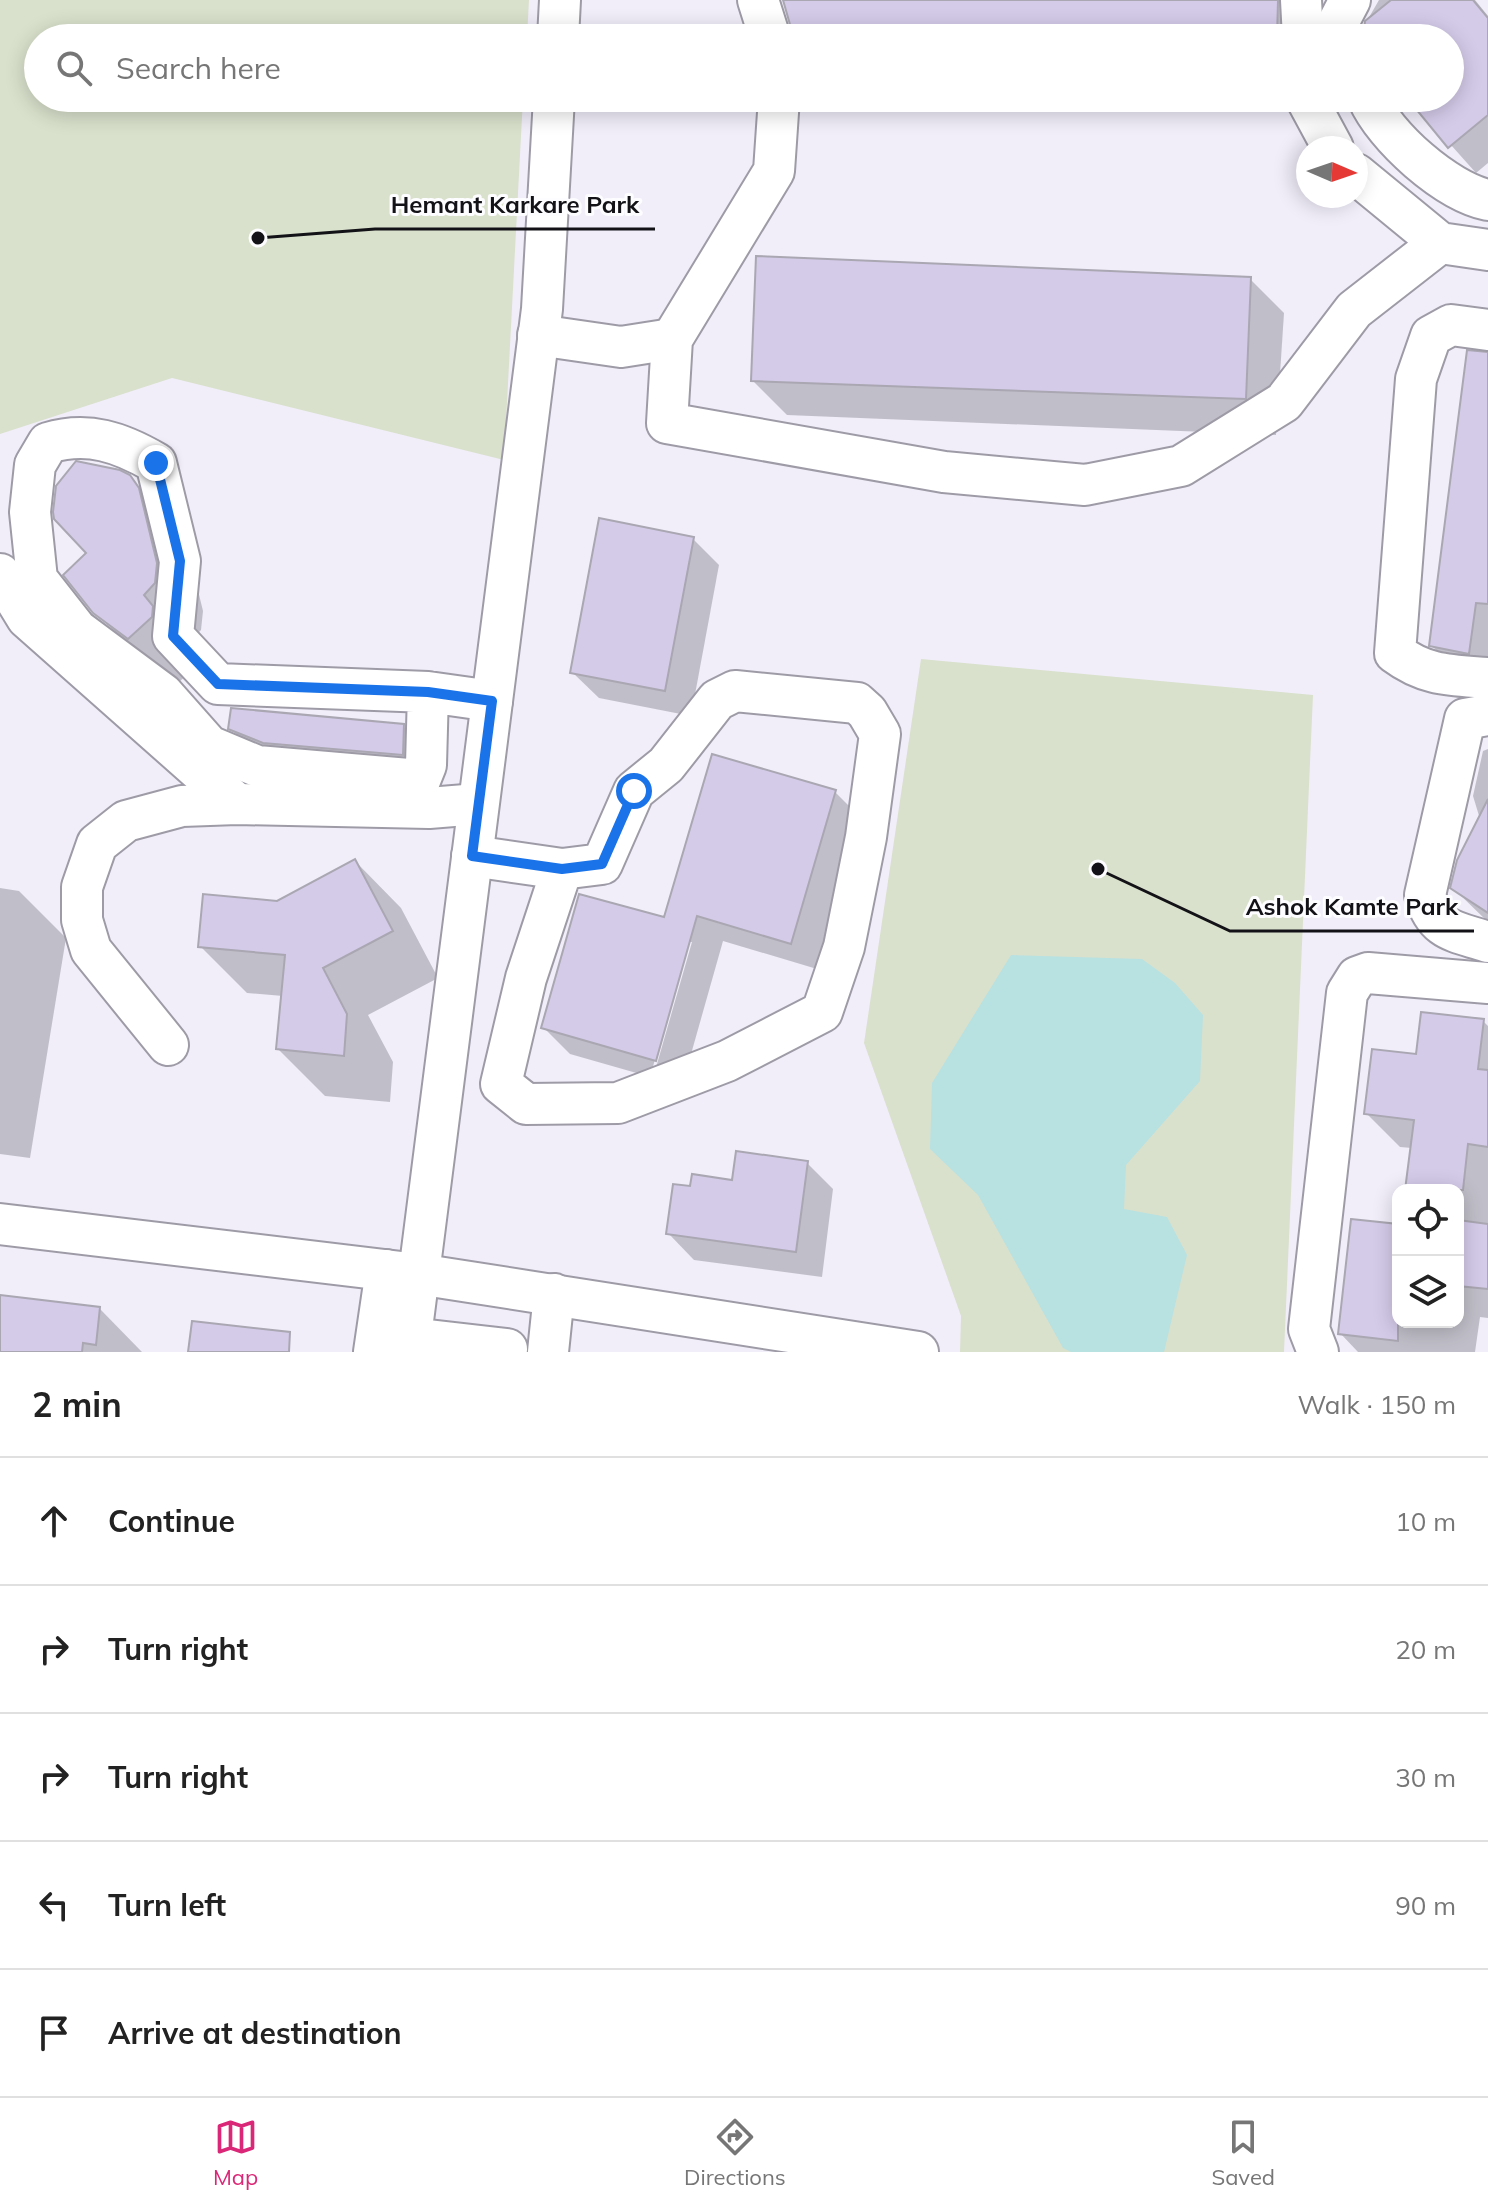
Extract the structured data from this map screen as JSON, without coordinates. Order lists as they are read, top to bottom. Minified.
{"places":["Hemant Karkare Park","Ashok Kamte Park"],"north":"right","page":{"search":"Search here","heading":["2 min","Walk · 150 m"],"list":[["Continue","10 m"],["Turn right","20 m"],["Turn right","30 m"],["Turn left","90 m"],"Arrive at destination"],"nav":["Map","Directions","Saved"]}}
